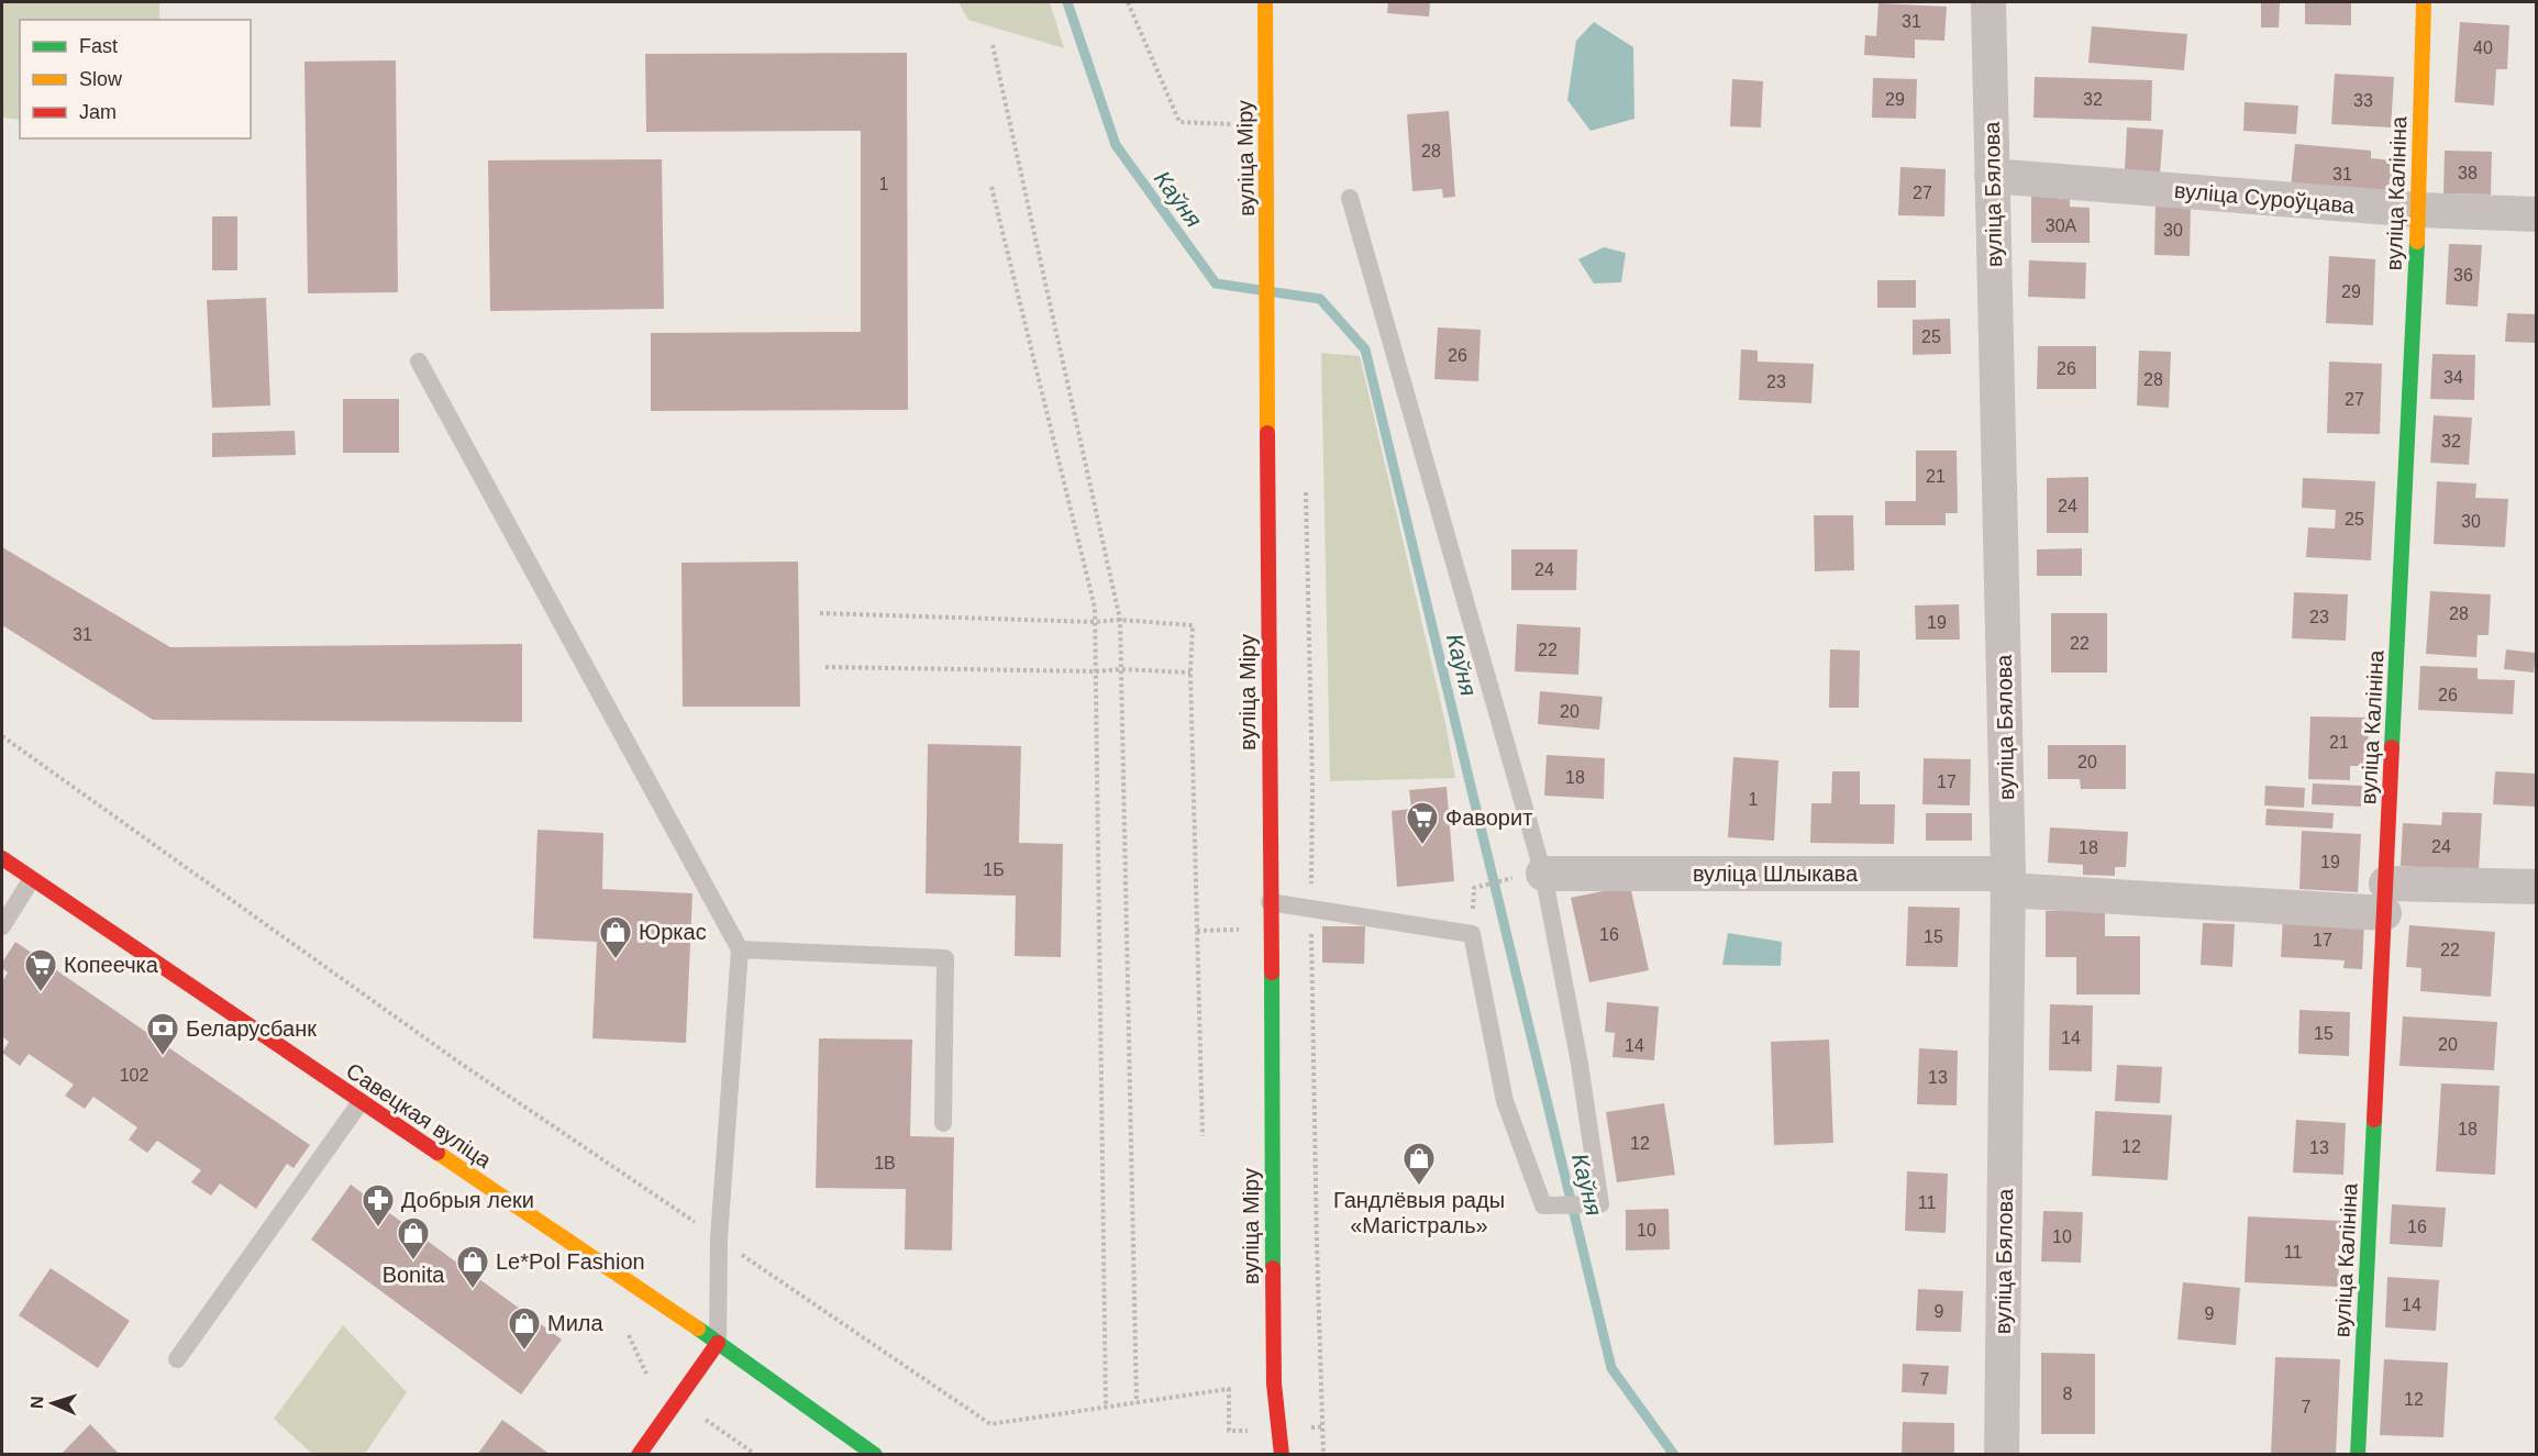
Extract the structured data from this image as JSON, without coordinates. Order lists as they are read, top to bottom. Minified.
{"streets":{"main road":["вуліца Міру","вуліца Калініна","Савецкая вуліца"],"street":["вуліца Бялова","вуліца Суроўцава","вуліца Шлыкава"]},"crossings":[["вуліца Калініна","вуліца Суроўцава"],["вуліца Калініна","вуліца Шлыкава"],["вуліца Бялова","вуліца Суроўцава"],["вуліца Бялова","вуліца Шлыкава"]],"water":["Каўня"],"places":{"supermarket":["Фаворит","Копеечка"],"shop":["Юркас","Гандлёвыя рады «Магістраль»","Bonita","Le*Pol Fashion","Мила"],"bank":["Беларусбанк"],"pharmacy":["Добрыя леки"]},"house_numbers":["31","40","29","32","33","28","38","31","1","27","30А","30","36","29","25","26","26","34","28","23","27","32","21","24","25","30","24","28","23","19","31","22","22","26","20","21","20","18","17","1","24","18","19","1Б","16","15","17","22","15","14","20","14","102","13","18","12","12","13","1В","11","16","10","10","11","14","9","9","7","8","12","7"],"legend":["Fast","Slow","Jam"],"north":"left"}
